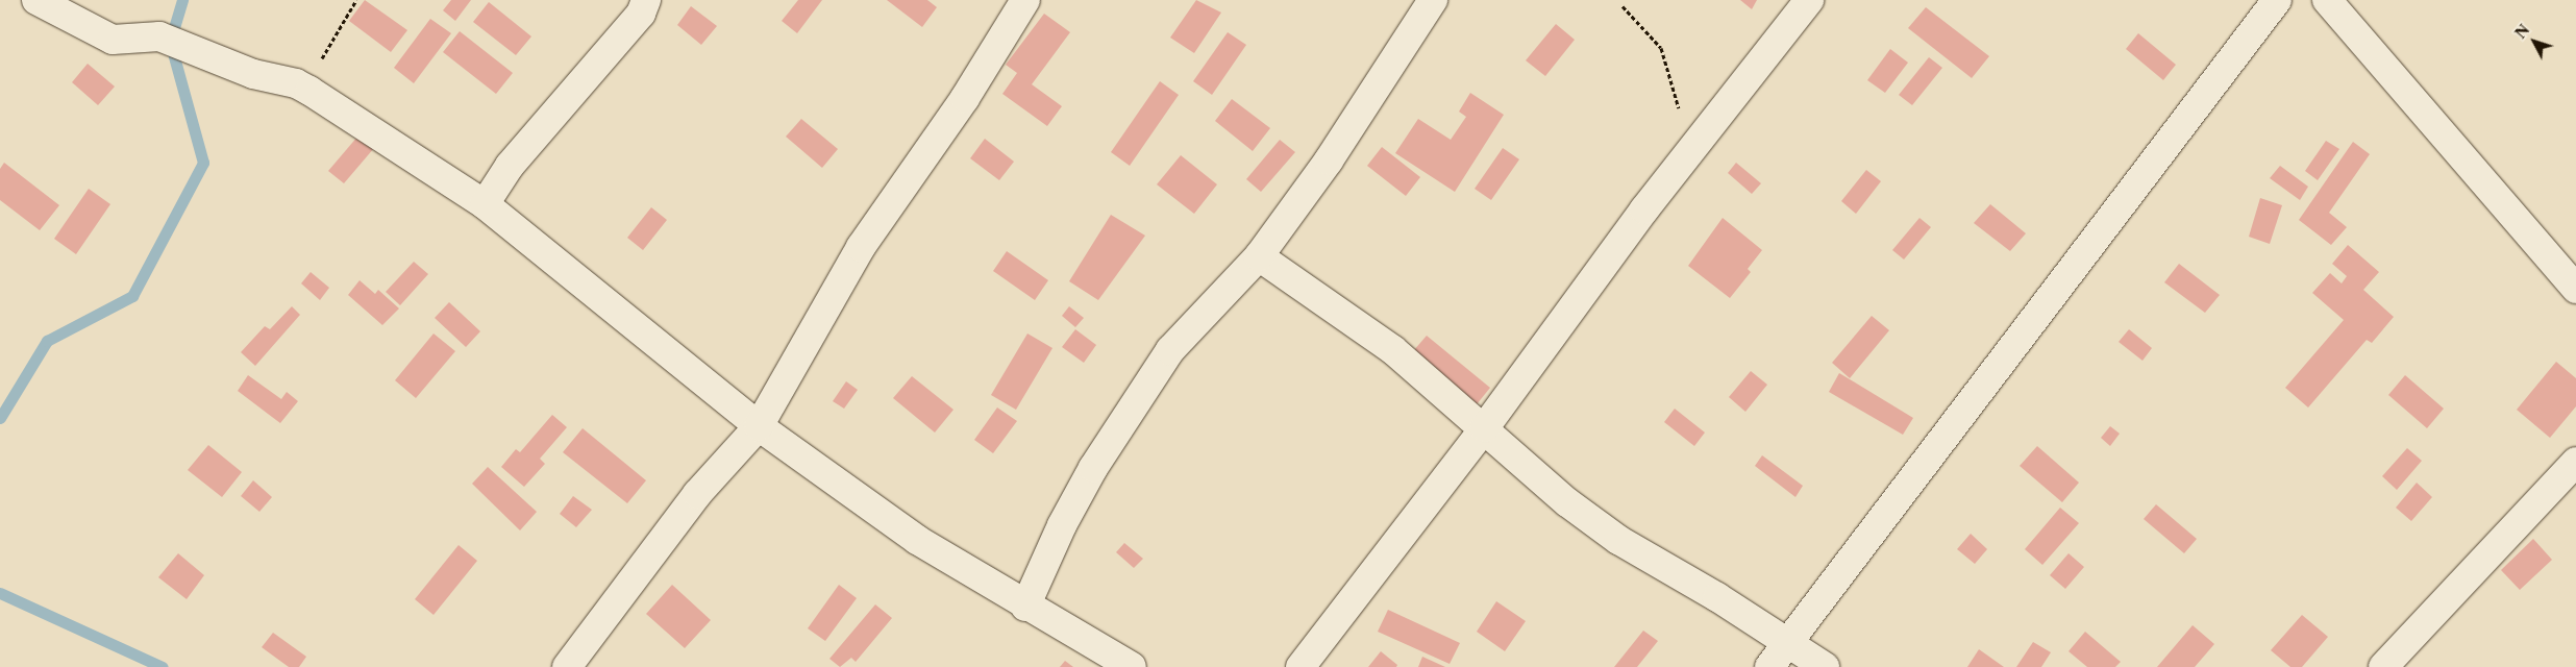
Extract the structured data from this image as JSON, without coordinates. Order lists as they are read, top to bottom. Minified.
{"north":"top left"}
